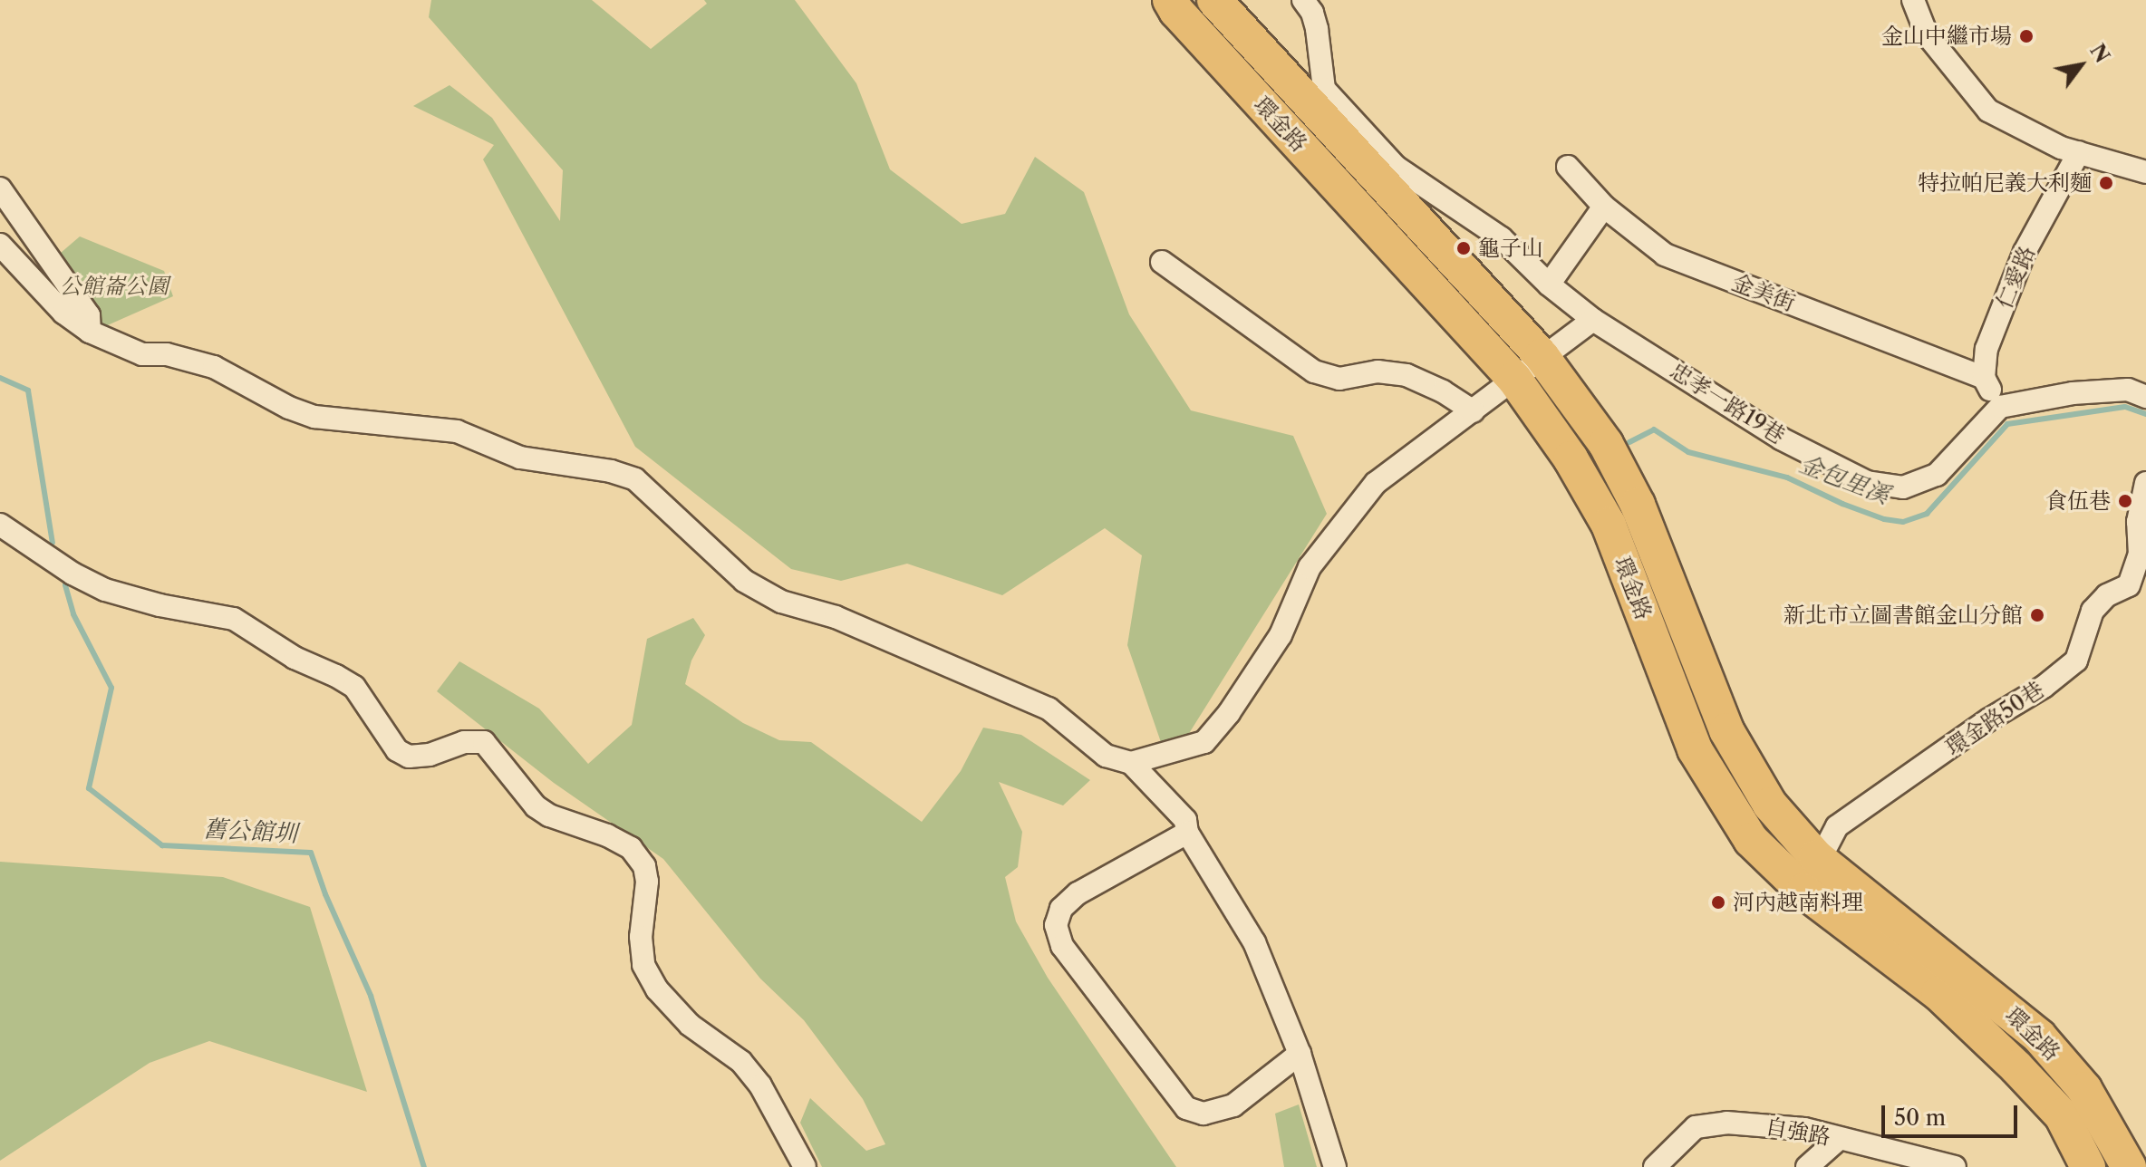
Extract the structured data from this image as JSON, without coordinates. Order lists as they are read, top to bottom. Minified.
{"streets":{"main road":["環金路"],"street":["仁愛路","金美街","忠孝一路19巷","環金路50巷","自強路"]},"crossings":[["環金路","環金路50巷"],["仁愛路","金美街"]],"water":["金包里溪","舊公館圳"],"parks":["公館崙公園"],"places":["金山中繼市場","特拉帕尼義大利麵","龜子山","食伍巷","新北市立圖書館金山分館","河內越南料理"],"scale_bar":"50 m","north":"top right"}
